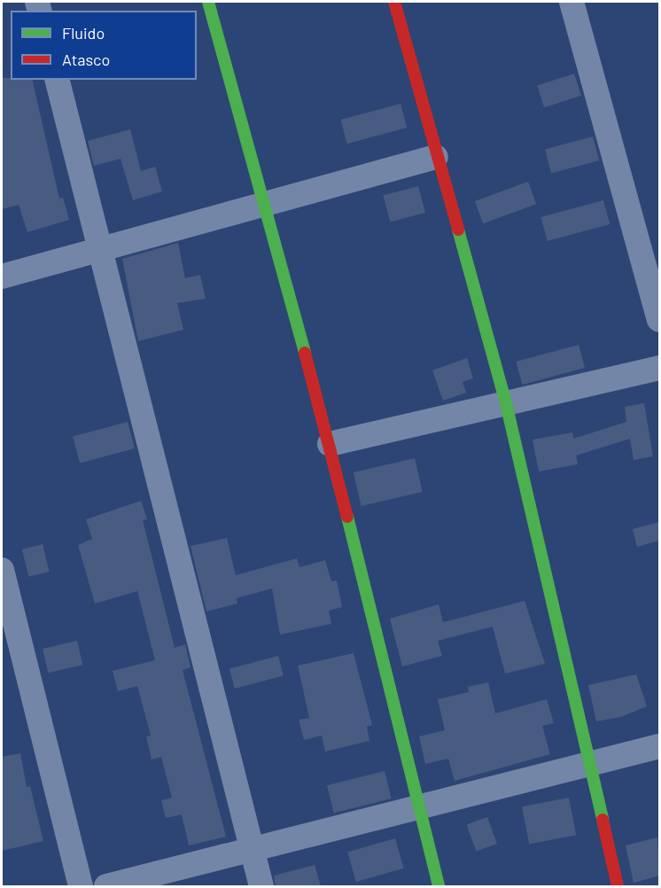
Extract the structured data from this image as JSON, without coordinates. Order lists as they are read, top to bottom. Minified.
{"legend":["Fluido","Atasco"]}
